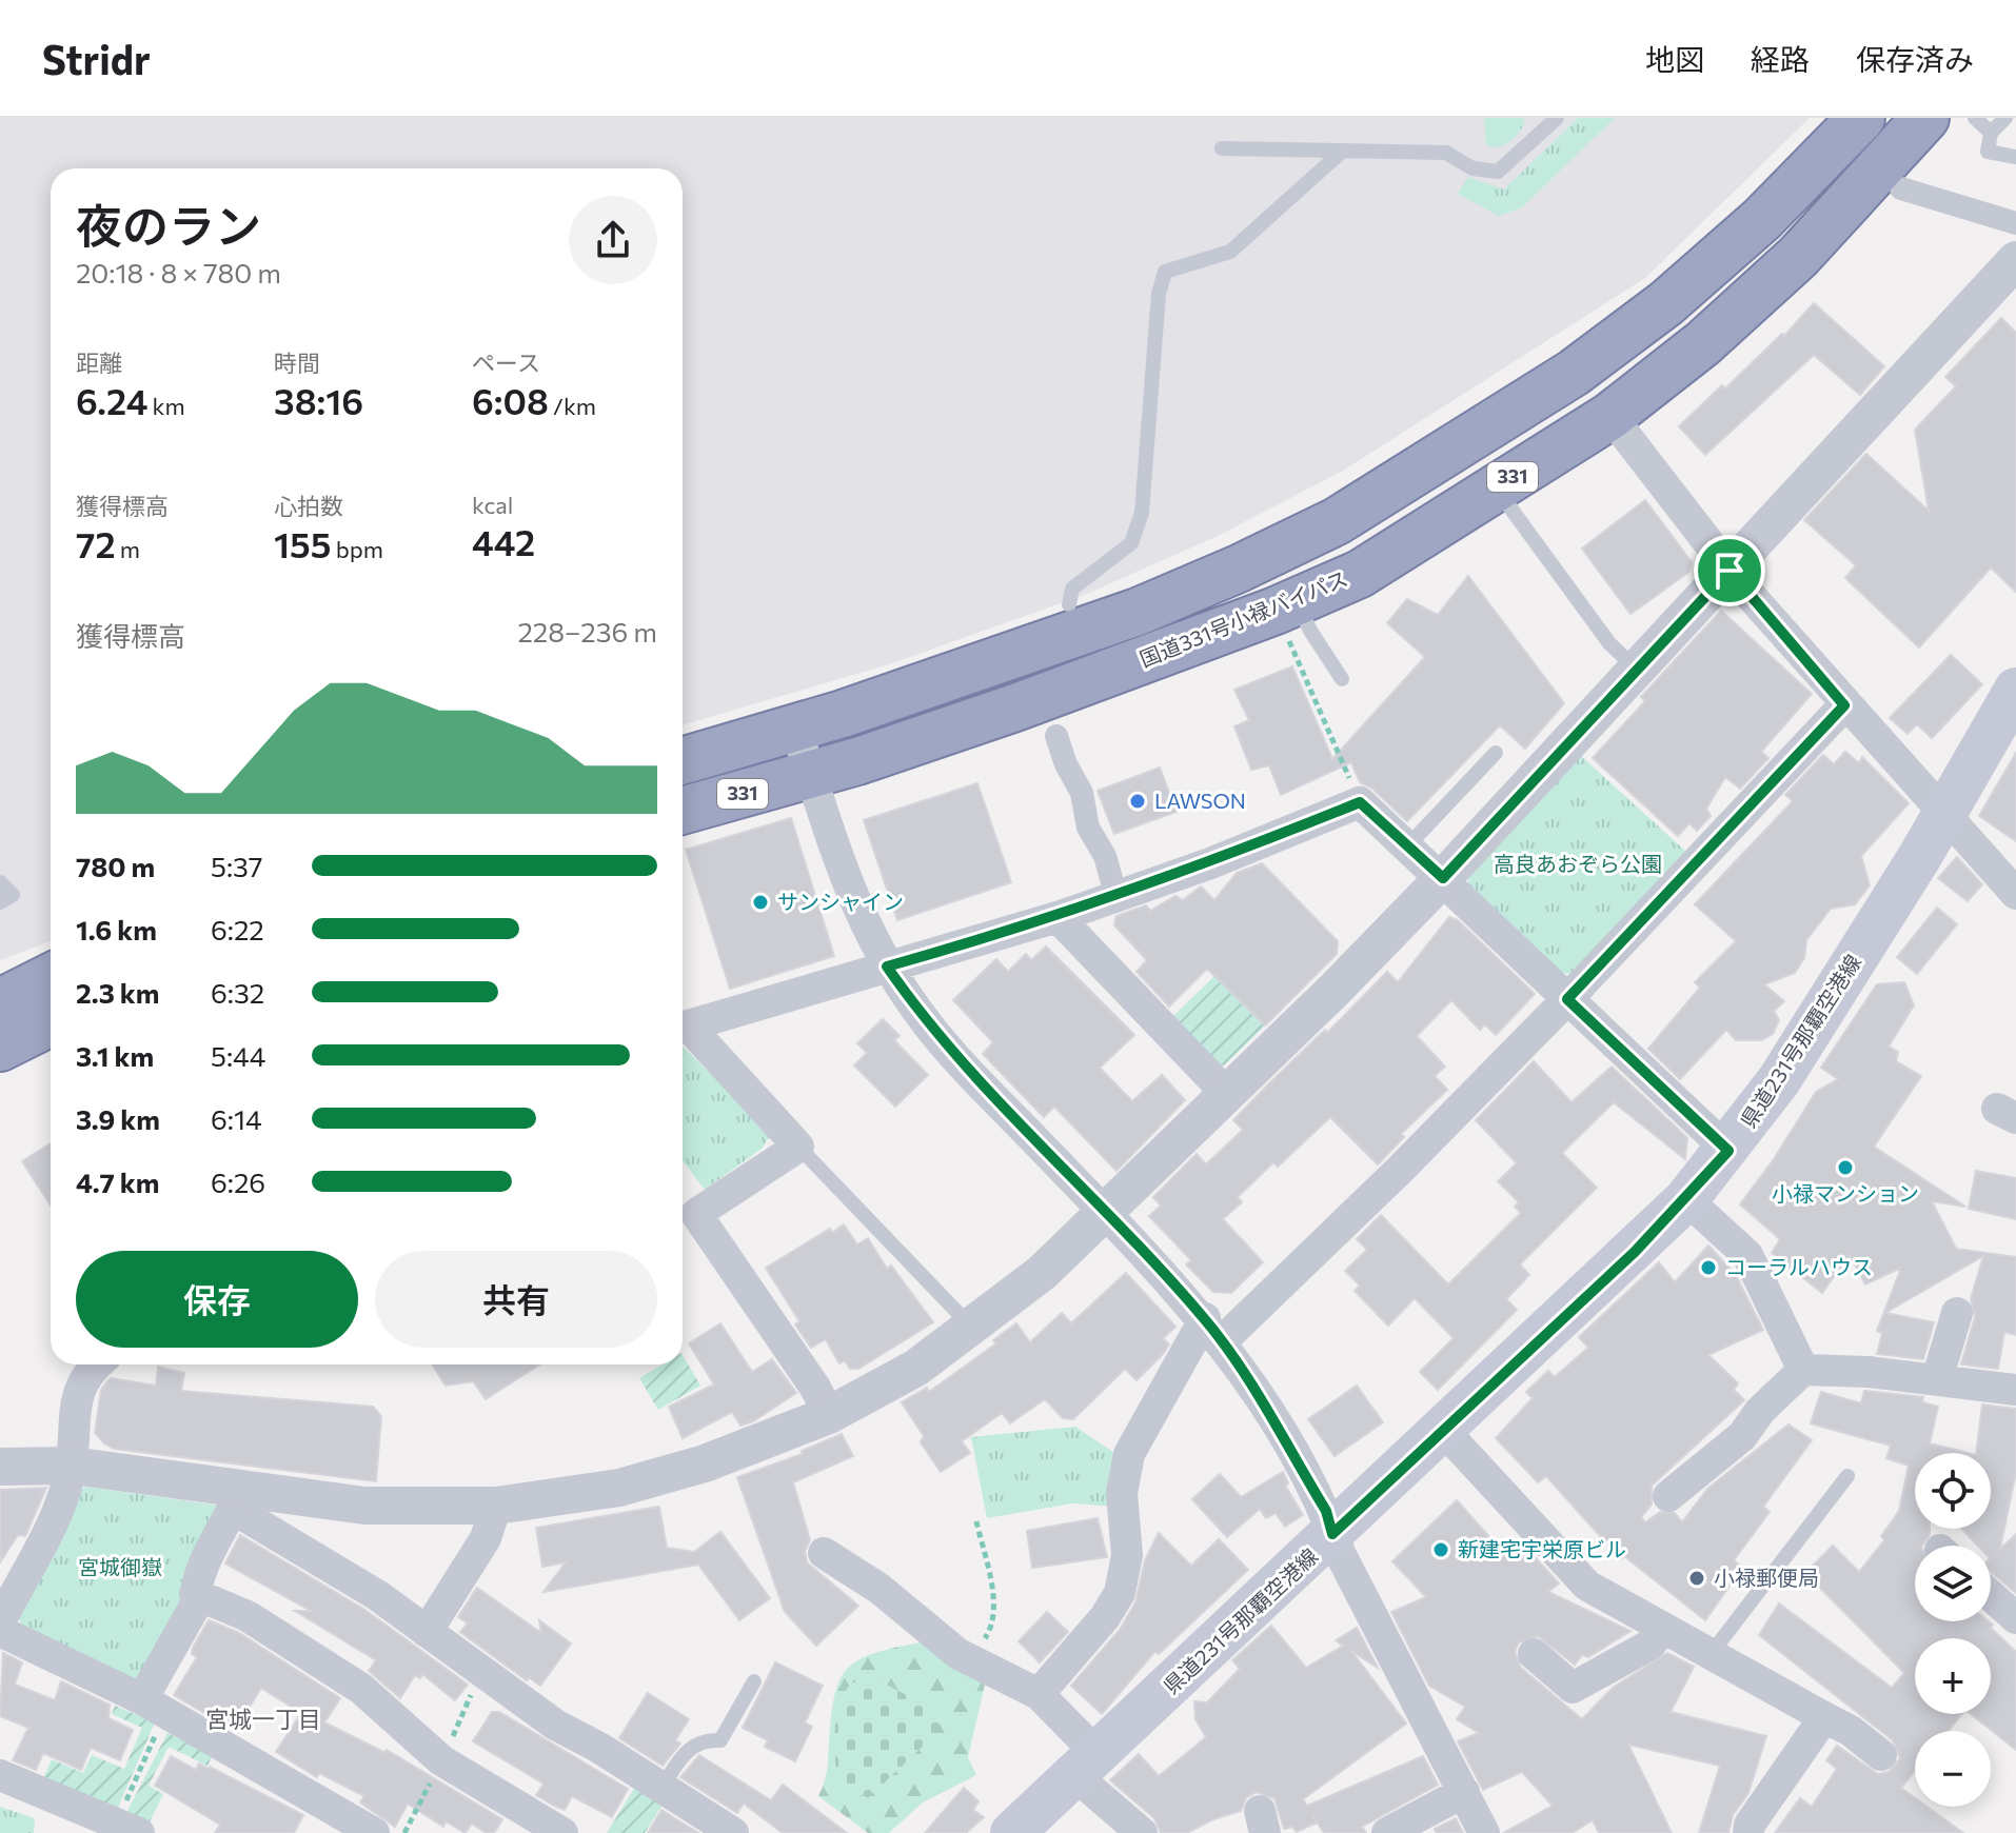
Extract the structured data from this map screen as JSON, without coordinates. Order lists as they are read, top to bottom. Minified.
{"streets":{"highway":["331","国道331号小禄バイパス"],"main road":["県道231号那覇空港線"]},"districts":["宮城一丁目"],"parks":["高良あおぞら公園","宮城御嶽"],"places":["LAWSON","サンシャイン","小禄マンション","コーラルハウス","新建宅宇栄原ビル","小禄郵便局"],"page":{"header":"Stridr","nav":["地図","経路","保存済み"],"heading":["夜のラン","20:18 · 8 × 780 m"],"stats":[["距離","6.24 km"],["時間","38:16"],["ペース","6:08 /km"],["獲得標高","72 m"],["心拍数","155 bpm"],["kcal","442"]],"chart":["獲得標高","228–236 m"],"list":[{"name":"780 m","note":"5:37"},{"name":"1.6 km","note":"6:22"},{"name":"2.3 km","note":"6:32"},{"name":"3.1 km","note":"5:44"},{"name":"3.9 km","note":"6:14"},{"name":"4.7 km","note":"6:26"}],"buttons":["保存","共有"],"map_buttons":["+","−"]}}
